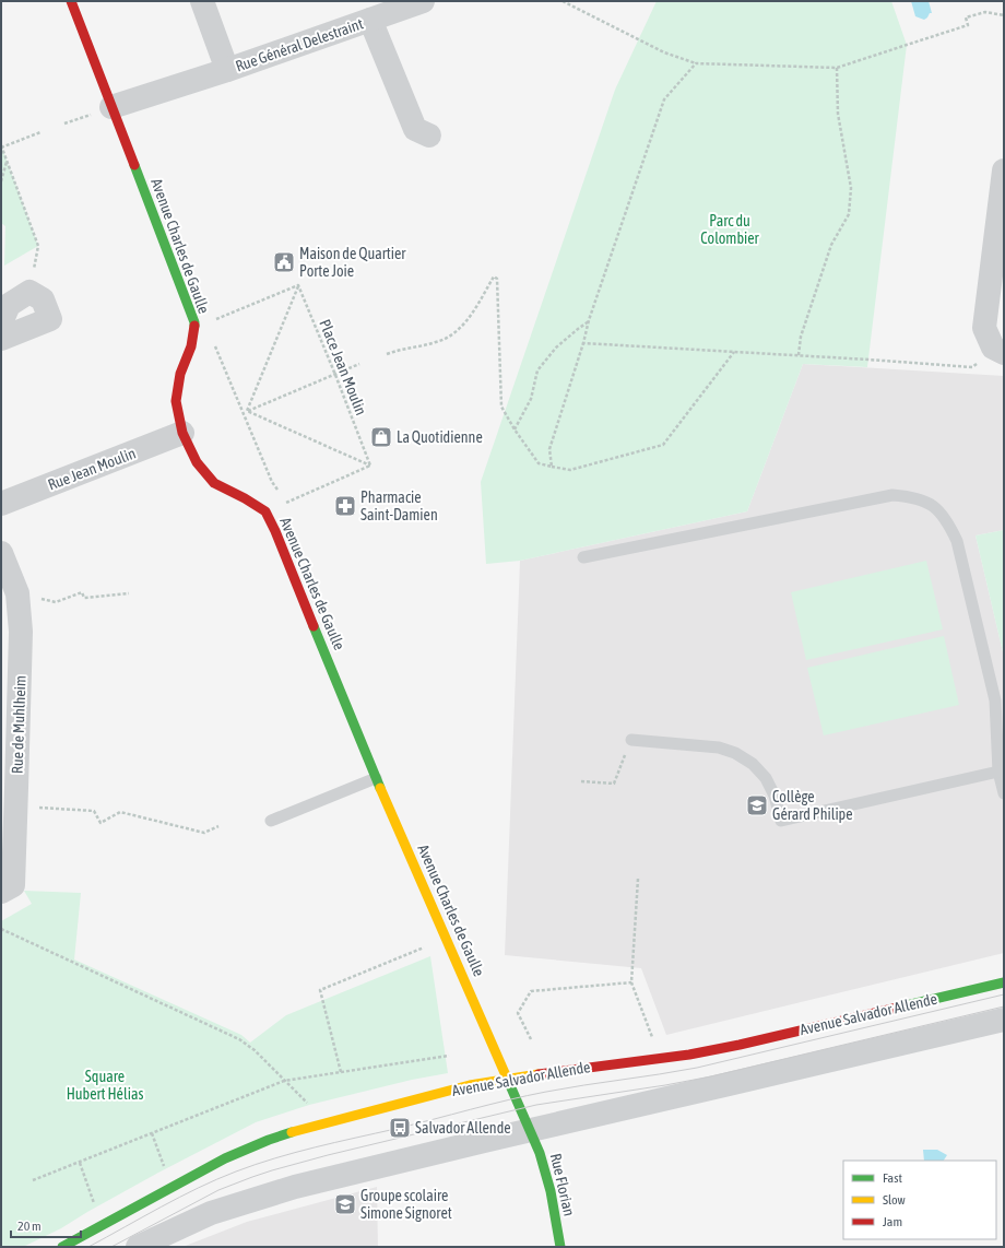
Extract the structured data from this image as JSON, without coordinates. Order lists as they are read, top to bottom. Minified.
{"streets":{"street":["Rue Général Delestraint","Avenue Charles de Gaulle","Rue Jean Moulin","Rue de Muhlheim","Avenue Salvador Allende","Rue Florian"],"path":["Place Jean Moulin"]},"crossings":[["Rue Général Delestraint","Avenue Charles de Gaulle"],["Avenue Charles de Gaulle","Rue Jean Moulin"],["Avenue Charles de Gaulle","Avenue Salvador Allende"],["Avenue Charles de Gaulle","Rue Florian"]],"parks":["Parc du Colombier","Square Hubert Hélias"],"places":{"public building":["Maison de Quartier Porte Joie"],"shop":["La Quotidienne"],"pharmacy":["Pharmacie Saint-Damien"],"school or university":["Collège Gérard Philipe","Groupe scolaire Simone Signoret"],"bus stop":["Salvador Allende"]},"legend":["Fast","Slow","Jam"],"scale_bar":"20 m"}
